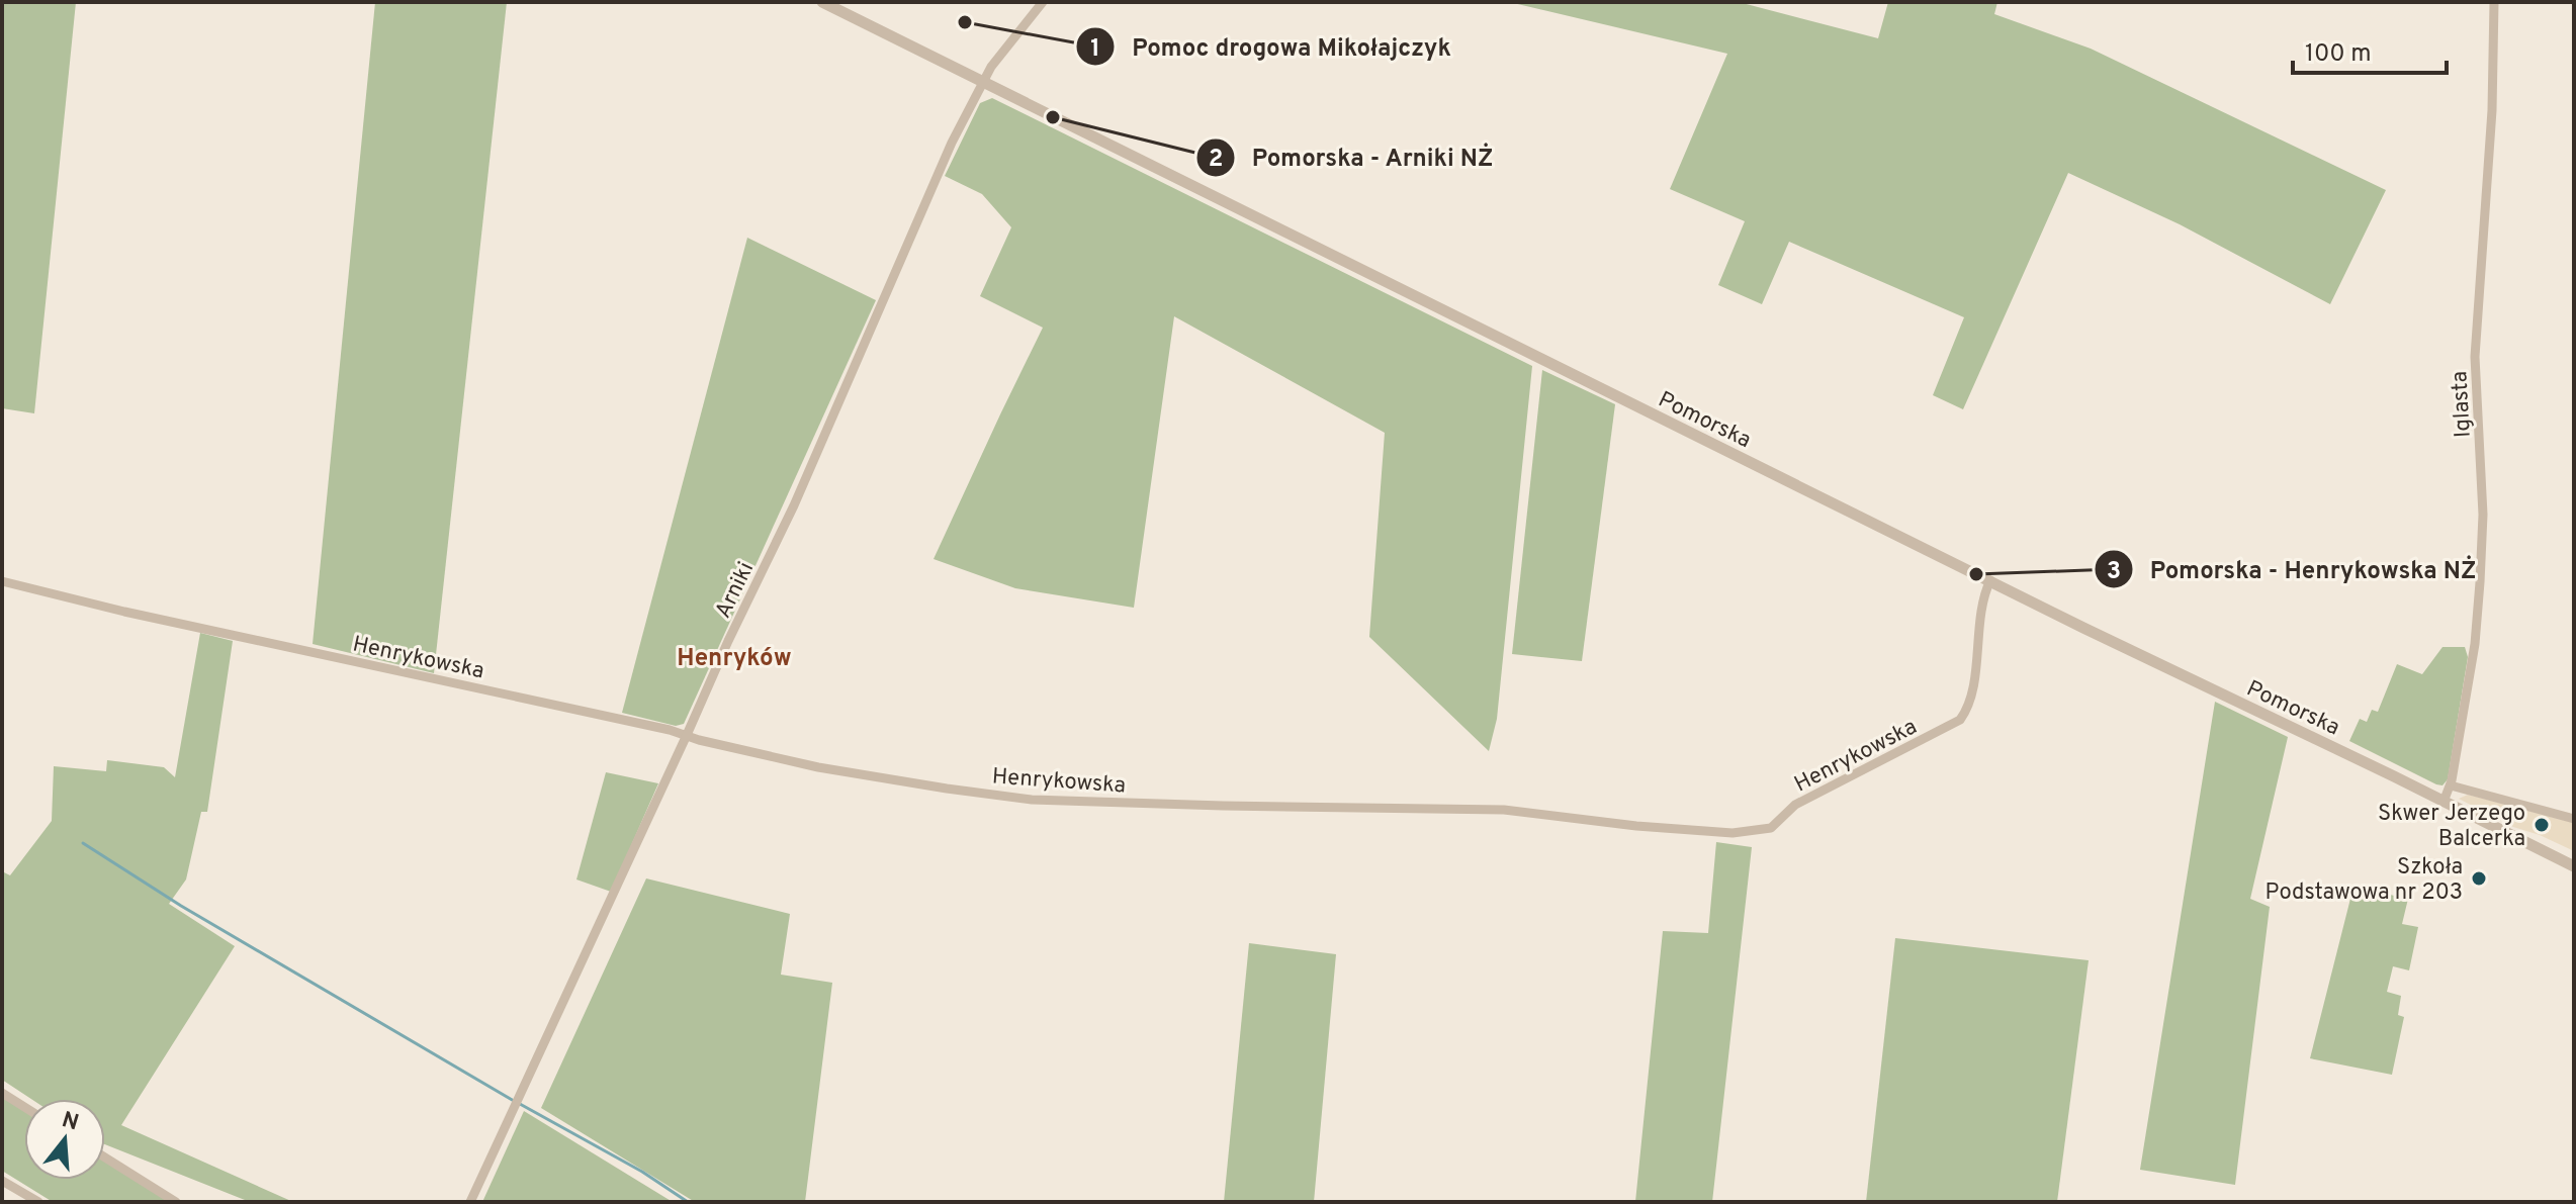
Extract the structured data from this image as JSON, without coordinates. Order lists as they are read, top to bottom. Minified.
{"streets":{"street":["Iglasta","Pomorska","Arniki","Henrykowska"]},"crossings":[["Iglasta","Pomorska"],["Pomorska","Arniki"],["Pomorska","Henrykowska"],["Arniki","Henrykowska"]],"districts":["Henryków"],"places":["Pomoc drogowa Mikołajczyk","Pomorska - Arniki NŻ","Pomorska - Henrykowska NŻ","Skwer Jerzego Balcerka","Szkoła Podstawowa nr 203"],"scale_bar":"100 m","north":"top"}
